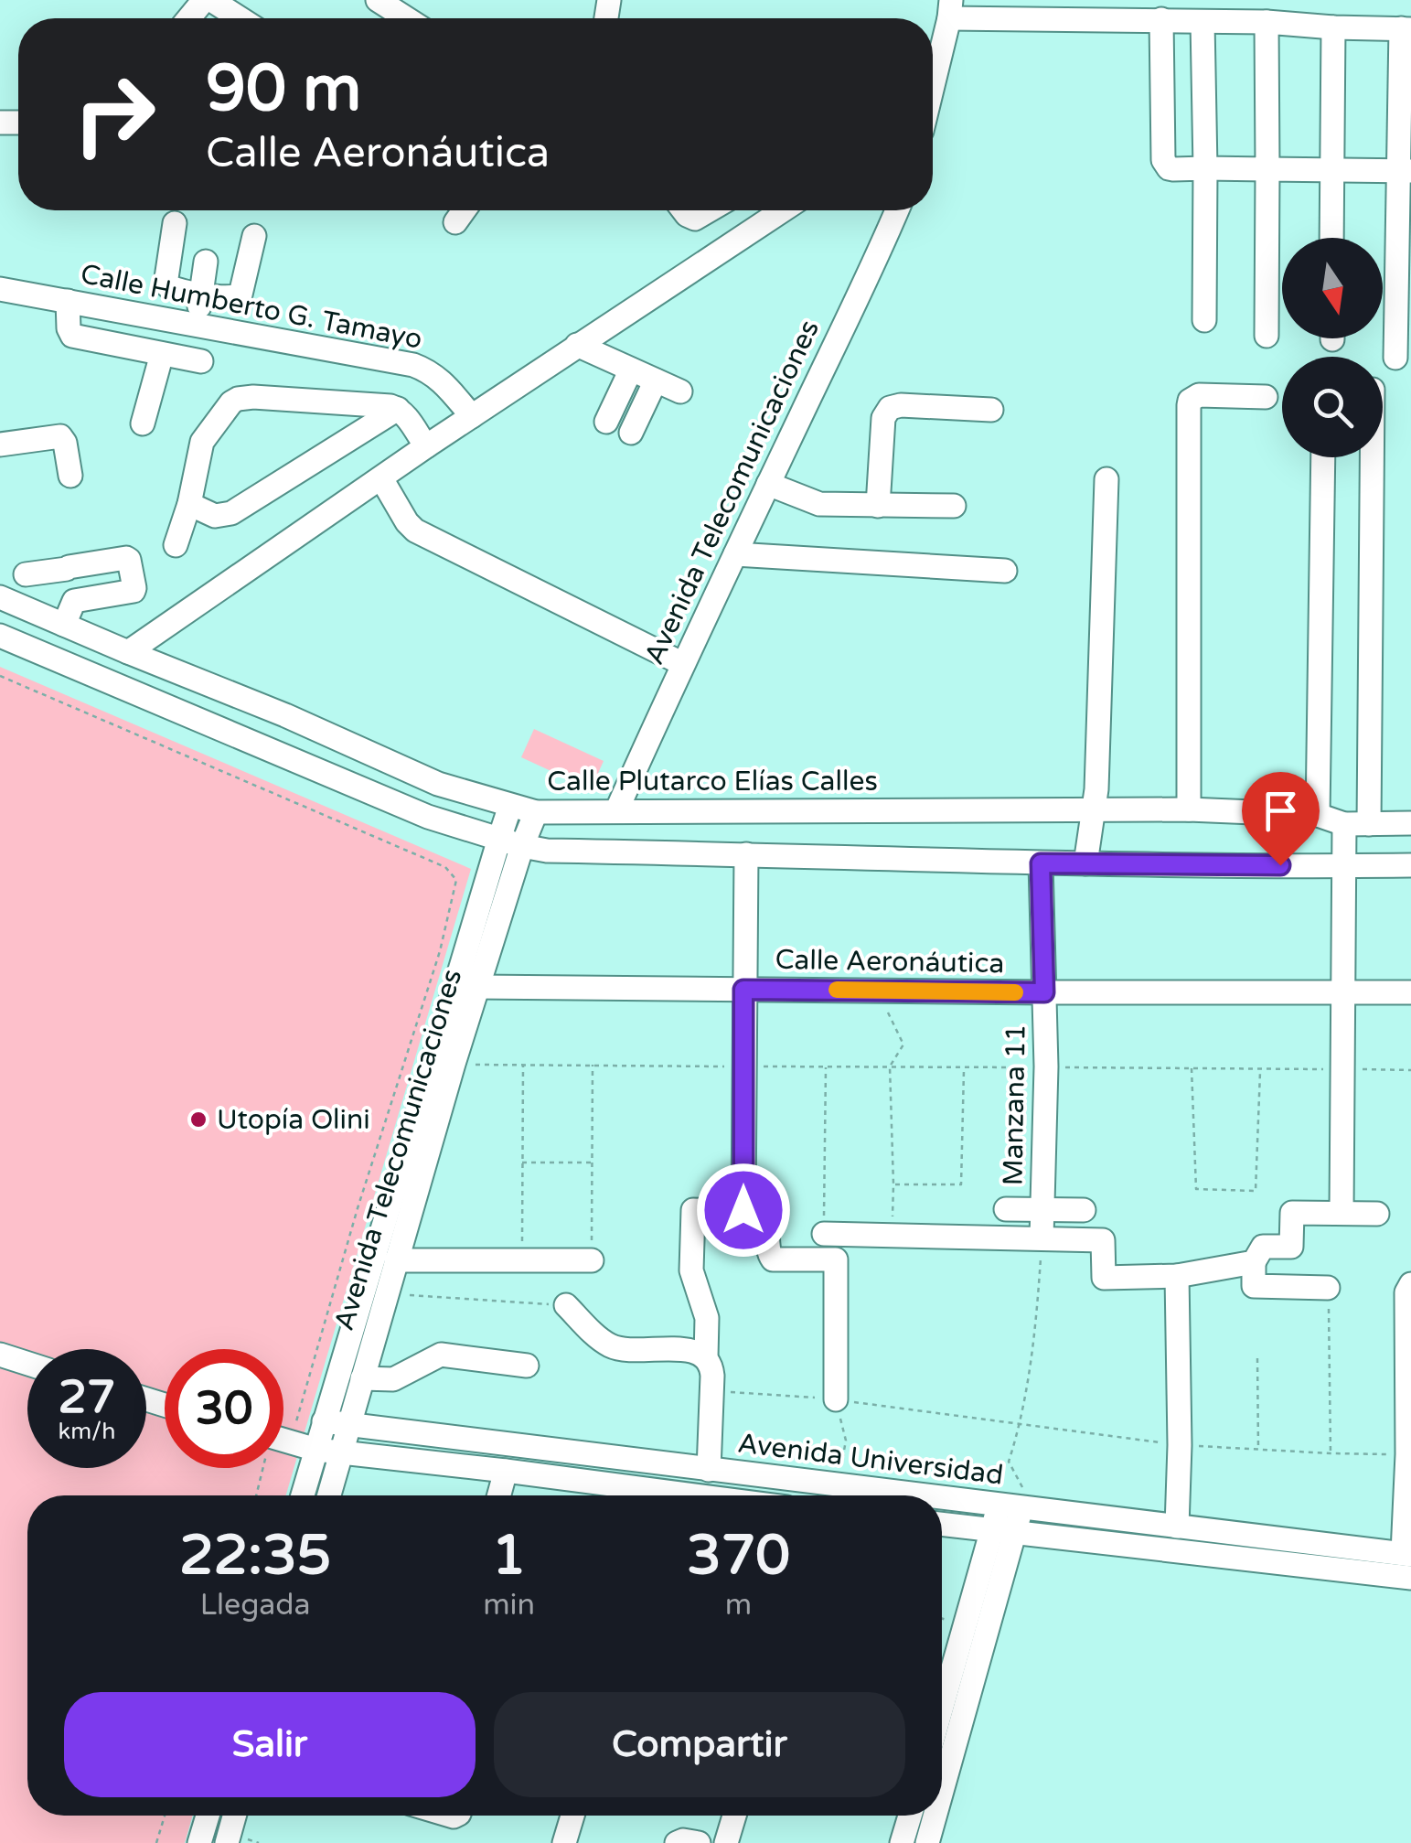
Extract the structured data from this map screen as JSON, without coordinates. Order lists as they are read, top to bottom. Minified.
{"streets":{"street":["Calle Humberto G. Tamayo","Avenida Telecomunicaciones","Calle Plutarco Elías Calles","Calle Aeronáutica","Manzana 11","Avenida Universidad"]},"crossings":[["Avenida Telecomunicaciones","Calle Plutarco Elías Calles"],["Avenida Telecomunicaciones","Calle Aeronáutica"],["Avenida Telecomunicaciones","Avenida Universidad"],["Calle Aeronáutica","Manzana 11"]],"places":["Utopía Olini"],"north":"bottom","page":{"turn":["90 m","Calle Aeronáutica"],"speed":"27 km/h","limit":"30","eta":["22:35","Llegada","1","min","370","m"],"buttons":["Salir","Compartir"]}}
